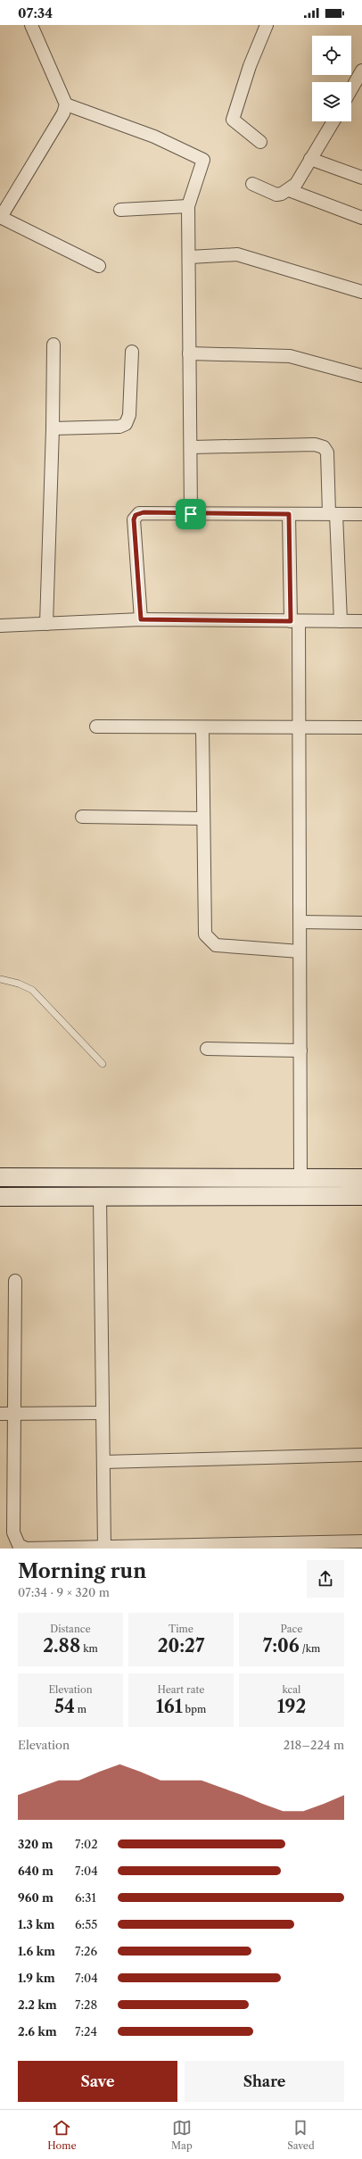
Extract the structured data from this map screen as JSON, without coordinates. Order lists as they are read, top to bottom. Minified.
{"page":{"status":"07:34","heading":["Morning run","07:34 · 9 × 320 m"],"stats":[["Distance","2.88 km"],["Time","20:27"],["Pace","7:06 /km"],["Elevation","54 m"],["Heart rate","161 bpm"],["kcal","192"]],"chart":["Elevation","218–224 m"],"list":[{"name":"320 m","note":"7:02"},{"name":"640 m","note":"7:04"},{"name":"960 m","note":"6:31"},{"name":"1.3 km","note":"6:55"},{"name":"1.6 km","note":"7:26"},{"name":"1.9 km","note":"7:04"},{"name":"2.2 km","note":"7:28"},{"name":"2.6 km","note":"7:24"}],"buttons":["Save","Share"],"tabs":["Home","Map","Saved"]}}
